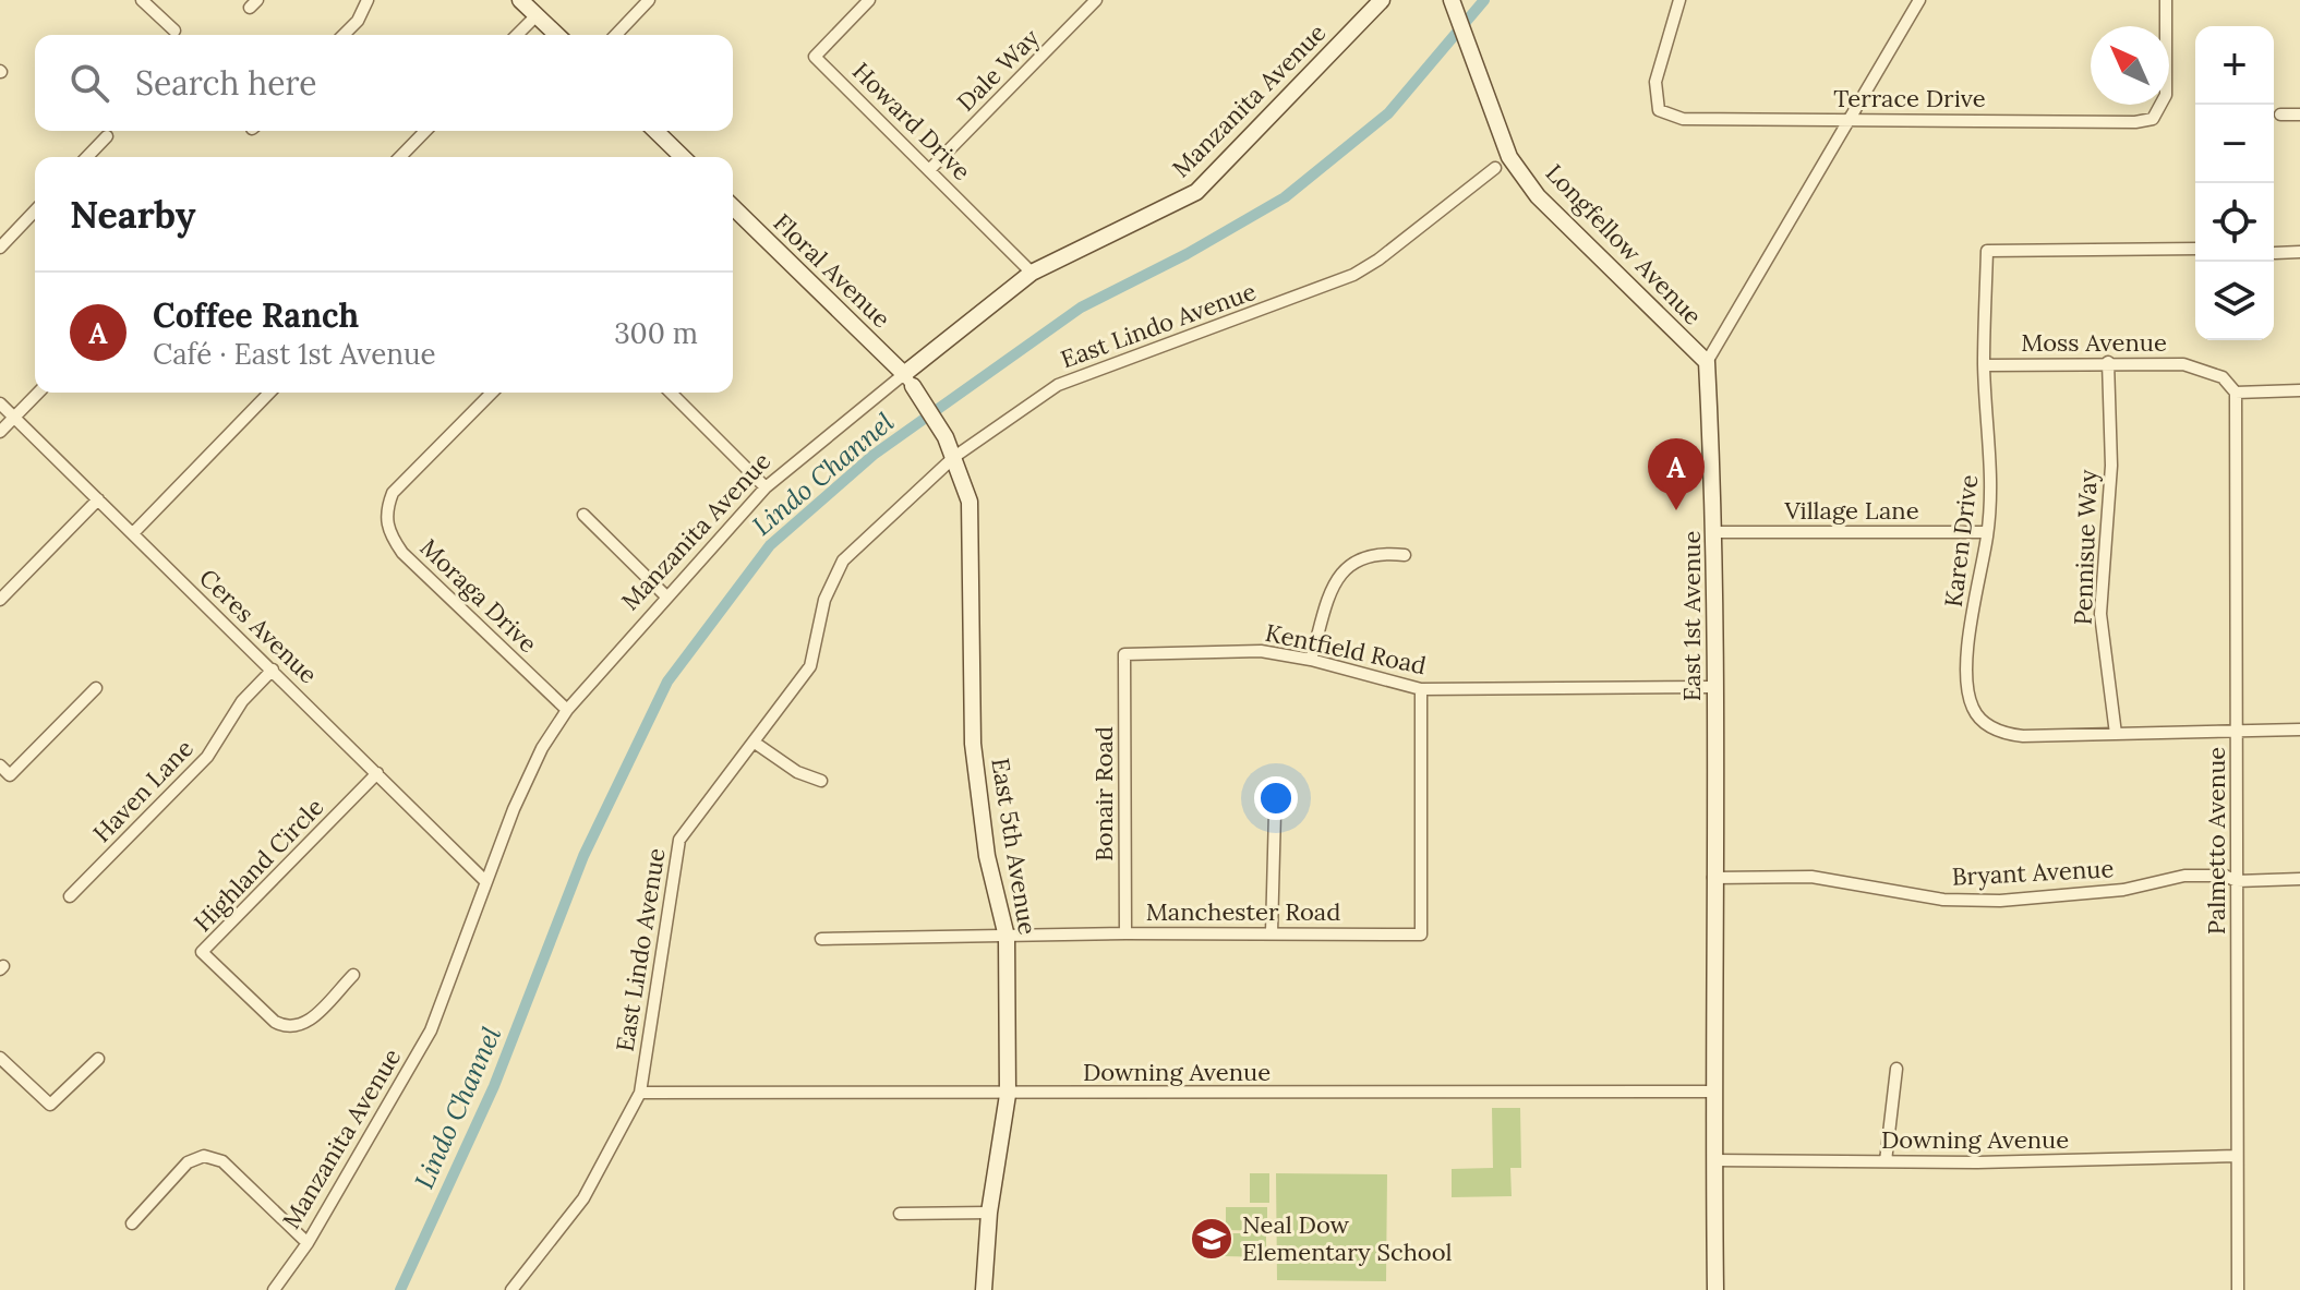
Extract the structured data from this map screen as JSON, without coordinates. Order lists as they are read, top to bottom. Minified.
{"streets":{"street":["Dale Way","Terrace Drive","Manzanita Avenue","Howard Drive","Longfellow Avenue","Floral Avenue","East Lindo Avenue","Moss Avenue","Village Lane","Karen Drive","Pennisue Way","Moraga Drive","East 1st Avenue","Ceres Avenue","Kentfield Road","Haven Lane","Bonair Road","Palmetto Avenue","East 5th Avenue","Highland Circle","Bryant Avenue","Manchester Road","Downing Avenue"]},"crossings":[["Dale Way","Howard Drive"],["Manzanita Avenue","Howard Drive"],["Manzanita Avenue","Floral Avenue"],["Manzanita Avenue","Moraga Drive"],["Manzanita Avenue","Ceres Avenue"],["Manzanita Avenue","East 5th Avenue"],["Longfellow Avenue","East 1st Avenue"],["Floral Avenue","East 5th Avenue"],["East Lindo Avenue","East 5th Avenue"],["East Lindo Avenue","Downing Avenue"],["Moss Avenue","Karen Drive"],["Moss Avenue","Pennisue Way"],["Moss Avenue","Palmetto Avenue"],["Village Lane","Karen Drive"],["Village Lane","East 1st Avenue"],["Karen Drive","Pennisue Way"],["Karen Drive","Palmetto Avenue"],["East 1st Avenue","Kentfield Road"],["East 1st Avenue","Bryant Avenue"],["East 1st Avenue","Downing Avenue"],["Ceres Avenue","Haven Lane"],["Ceres Avenue","Highland Circle"],["Kentfield Road","Bonair Road"],["Kentfield Road","Manchester Road"],["Bonair Road","Manchester Road"],["Palmetto Avenue","Bryant Avenue"],["Palmetto Avenue","Downing Avenue"],["East 5th Avenue","Manchester Road"],["East 5th Avenue","Downing Avenue"]],"water":["Lindo Channel"],"places":{"school or university":["Neal Dow Elementary School"]},"north":"top left","page":{"map_buttons":["+","−"],"search":"Search here","heading":"Nearby","list":[{"mark":"A","name":"Coffee Ranch","note":"Café · East 1st Avenue","value":"300 m"}],"pins":"A"}}
